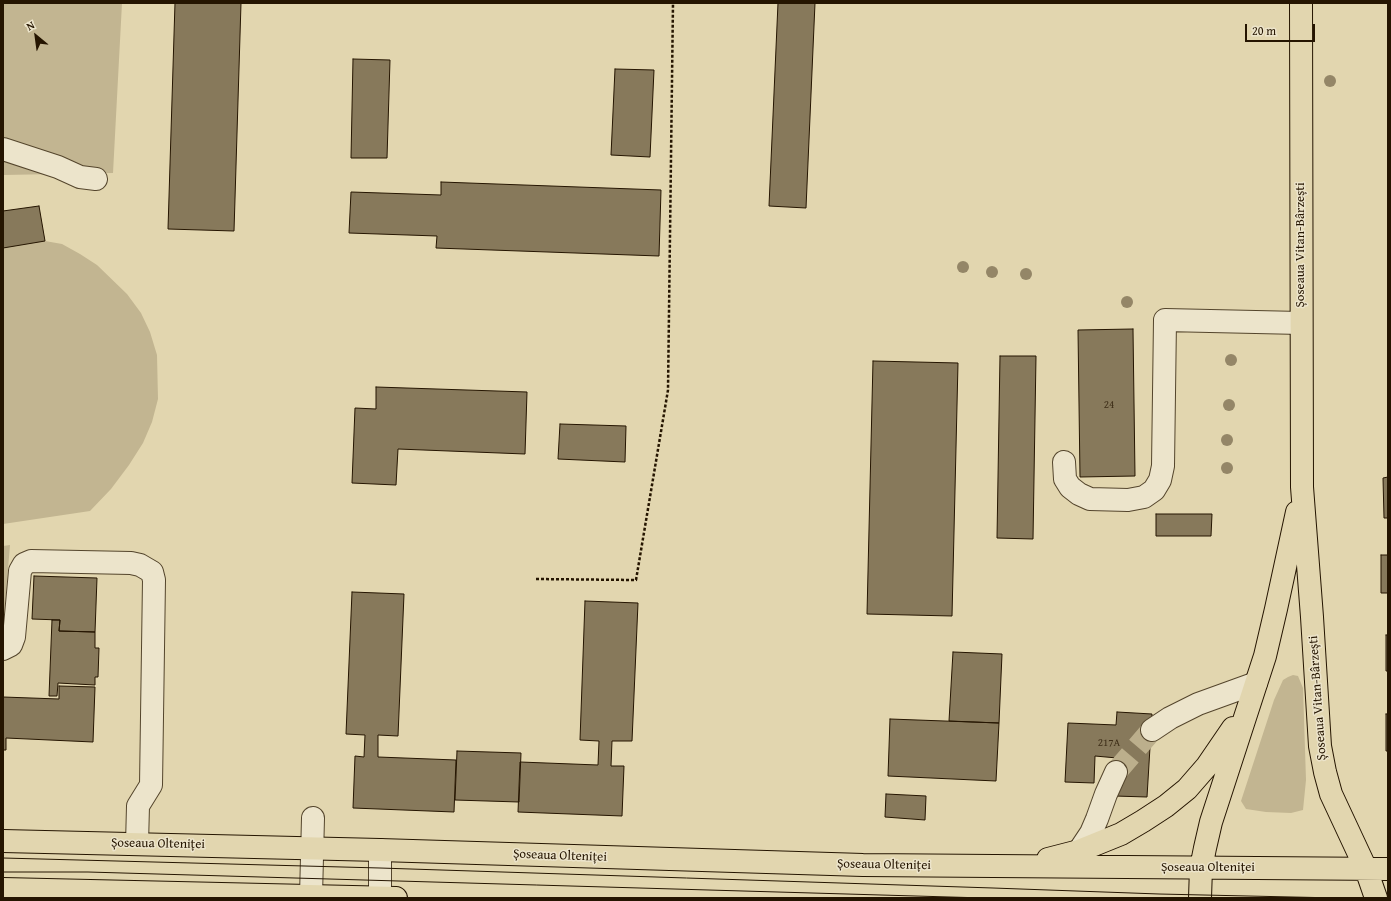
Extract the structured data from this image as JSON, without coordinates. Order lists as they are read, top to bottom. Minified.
{"streets":{"main road":["Șoseaua Vitan-Bârzești","Șoseaua Olteniței"]},"crossings":[["Șoseaua Vitan-Bârzești","Șoseaua Olteniței"]],"house_numbers":["24","217A"],"scale_bar":"20 m","north":"top left"}
